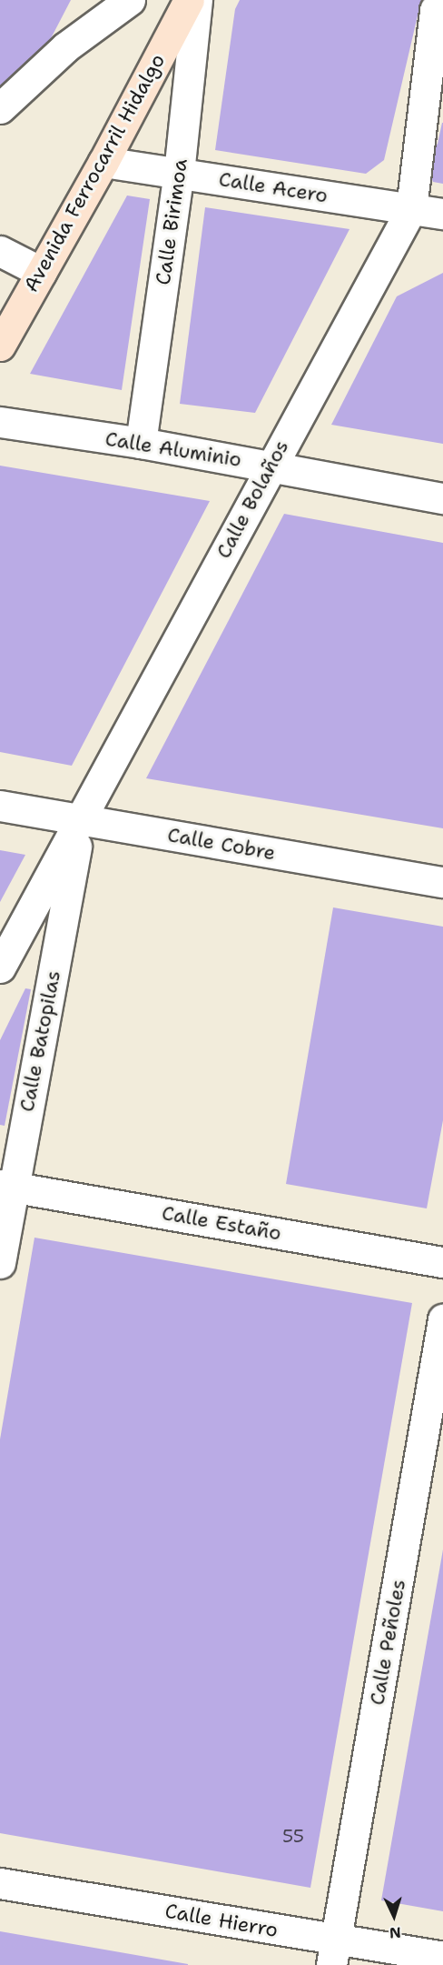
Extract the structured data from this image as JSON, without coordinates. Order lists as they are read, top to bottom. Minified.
{"streets":{"main road":["Avenida Ferrocarril Hidalgo"],"street":["Calle Acero","Calle Birimoa","Calle Aluminio","Calle Bolaños","Calle Cobre","Calle Batopilas","Calle Estaño","Calle Peñoles","Calle Hierro"]},"crossings":[["Avenida Ferrocarril Hidalgo","Calle Acero"],["Calle Acero","Calle Birimoa"],["Calle Acero","Calle Bolaños"],["Calle Birimoa","Calle Aluminio"],["Calle Aluminio","Calle Bolaños"],["Calle Bolaños","Calle Cobre"],["Calle Bolaños","Calle Batopilas"],["Calle Cobre","Calle Batopilas"],["Calle Batopilas","Calle Estaño"],["Calle Peñoles","Calle Hierro"]],"house_numbers":["55"],"north":"bottom"}
